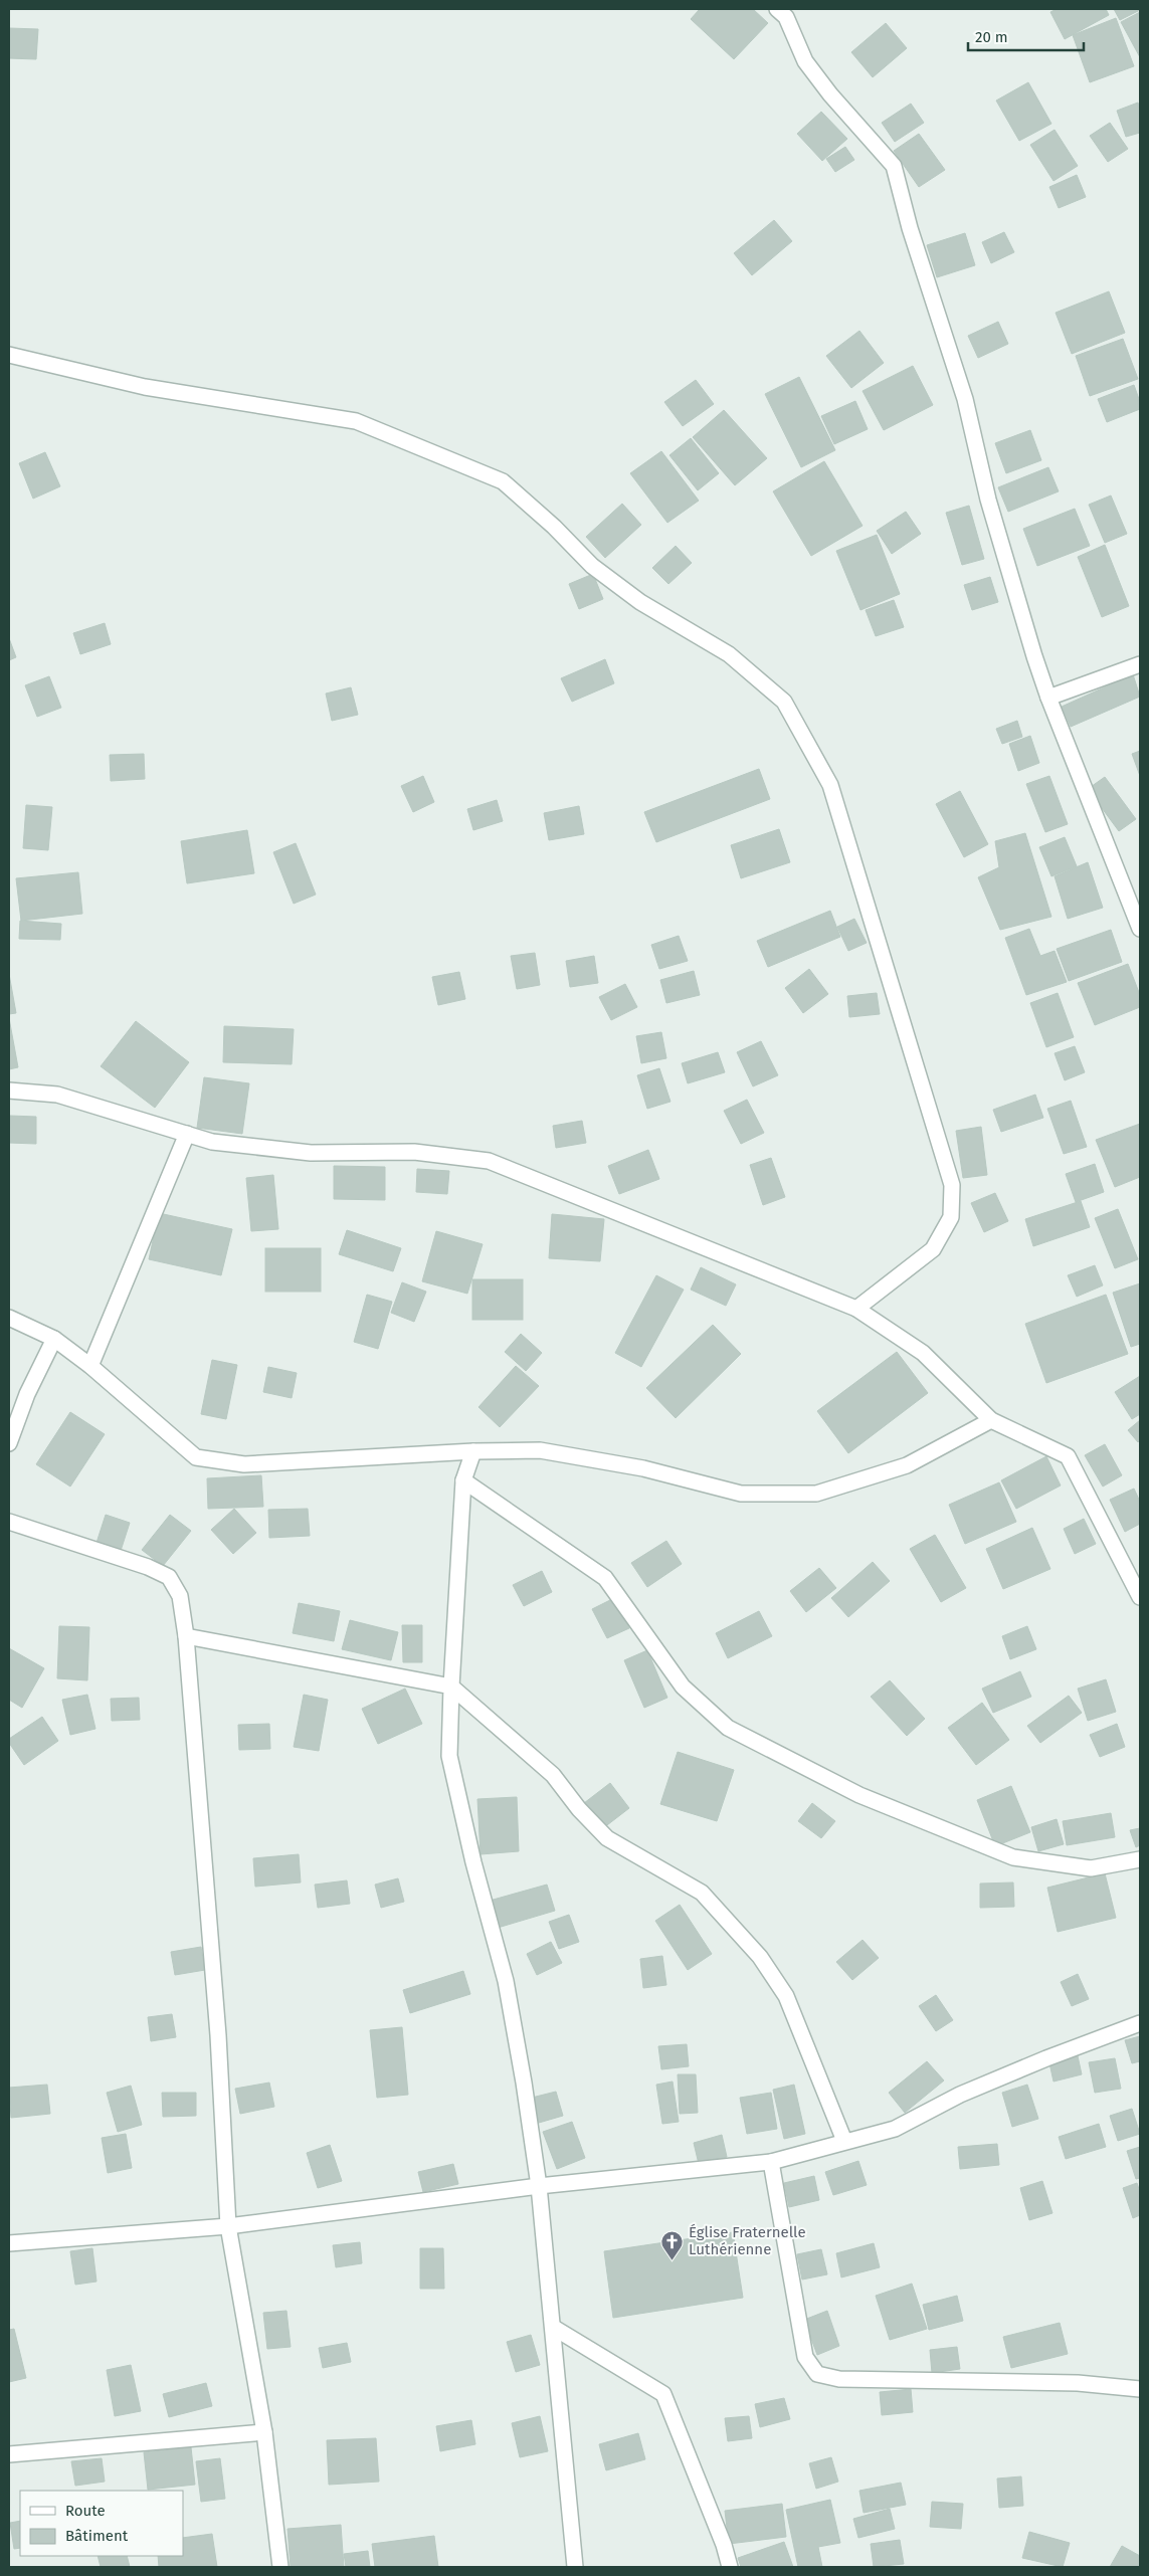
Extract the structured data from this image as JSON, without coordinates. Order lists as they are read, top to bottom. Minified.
{"places":{"church":["Église Fraternelle Luthérienne"]},"legend":["Route","Bâtiment"],"scale_bar":"20 m"}
